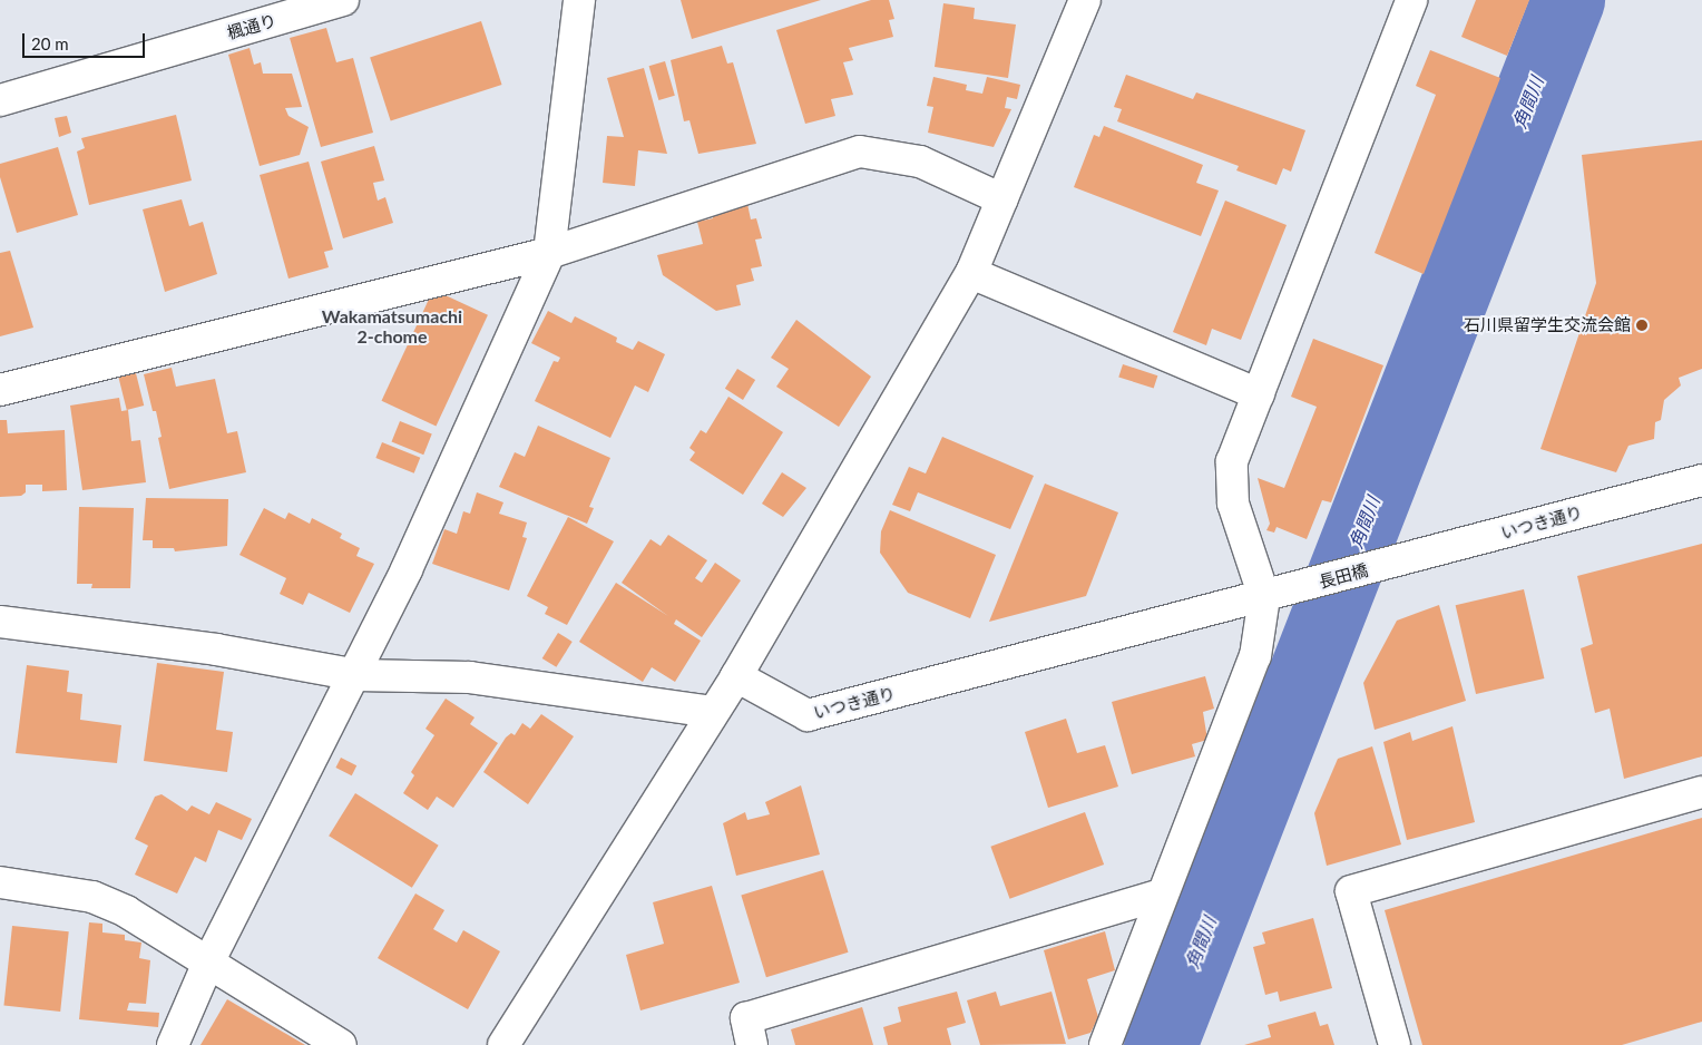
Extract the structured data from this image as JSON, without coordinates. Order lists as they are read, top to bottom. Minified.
{"streets":{"street":["楓通り","いつき通り","長田橋"]},"crossings":[["いつき通り","長田橋"]],"districts":["Wakamatsumachi 2-chome"],"water":["角間川"],"places":["石川県留学生交流会館"],"scale_bar":"20 m"}
